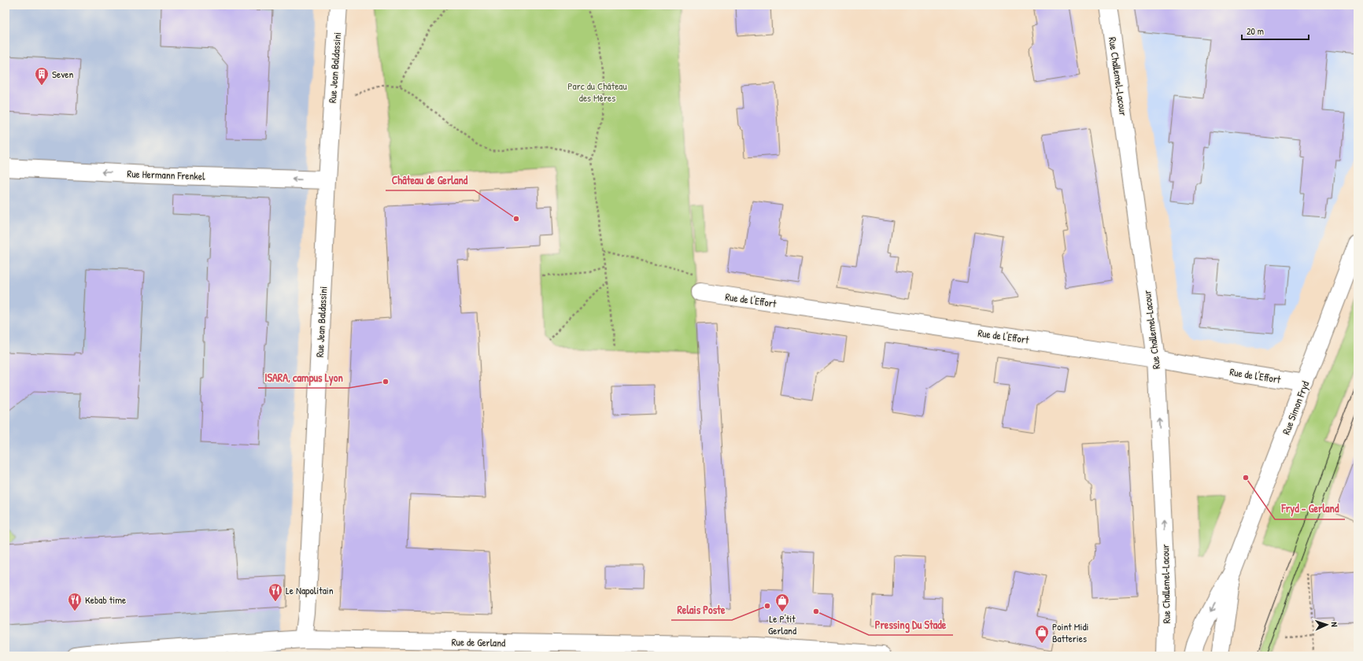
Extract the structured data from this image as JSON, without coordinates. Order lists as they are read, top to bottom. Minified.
{"streets":{"street":["Rue Jean Baldassini","Rue Challemel-Lacour","Rue Hermann Frenkel","Rue de l'Effort","Rue Simon Fryd","Rue de Gerland"]},"crossings":[["Rue Jean Baldassini","Rue Hermann Frenkel"],["Rue Jean Baldassini","Rue de Gerland"],["Rue Challemel-Lacour","Rue de l'Effort"],["Rue de l'Effort","Rue Simon Fryd"]],"one_way":["Rue Challemel-Lacour","Rue Hermann Frenkel"],"parks":["Parc du Château des Mères"],"places":{"building":["Seven"],"other":["Château de Gerland","ISARA, campus Lyon","Fryd - Gerland","Relais Poste","Pressing Du Stade"],"restaurant":["Le Napolitain","Kebab time"],"shop":["Le P'tit Gerland","Point Midi Batteries"]},"scale_bar":"20 m","north":"right"}
